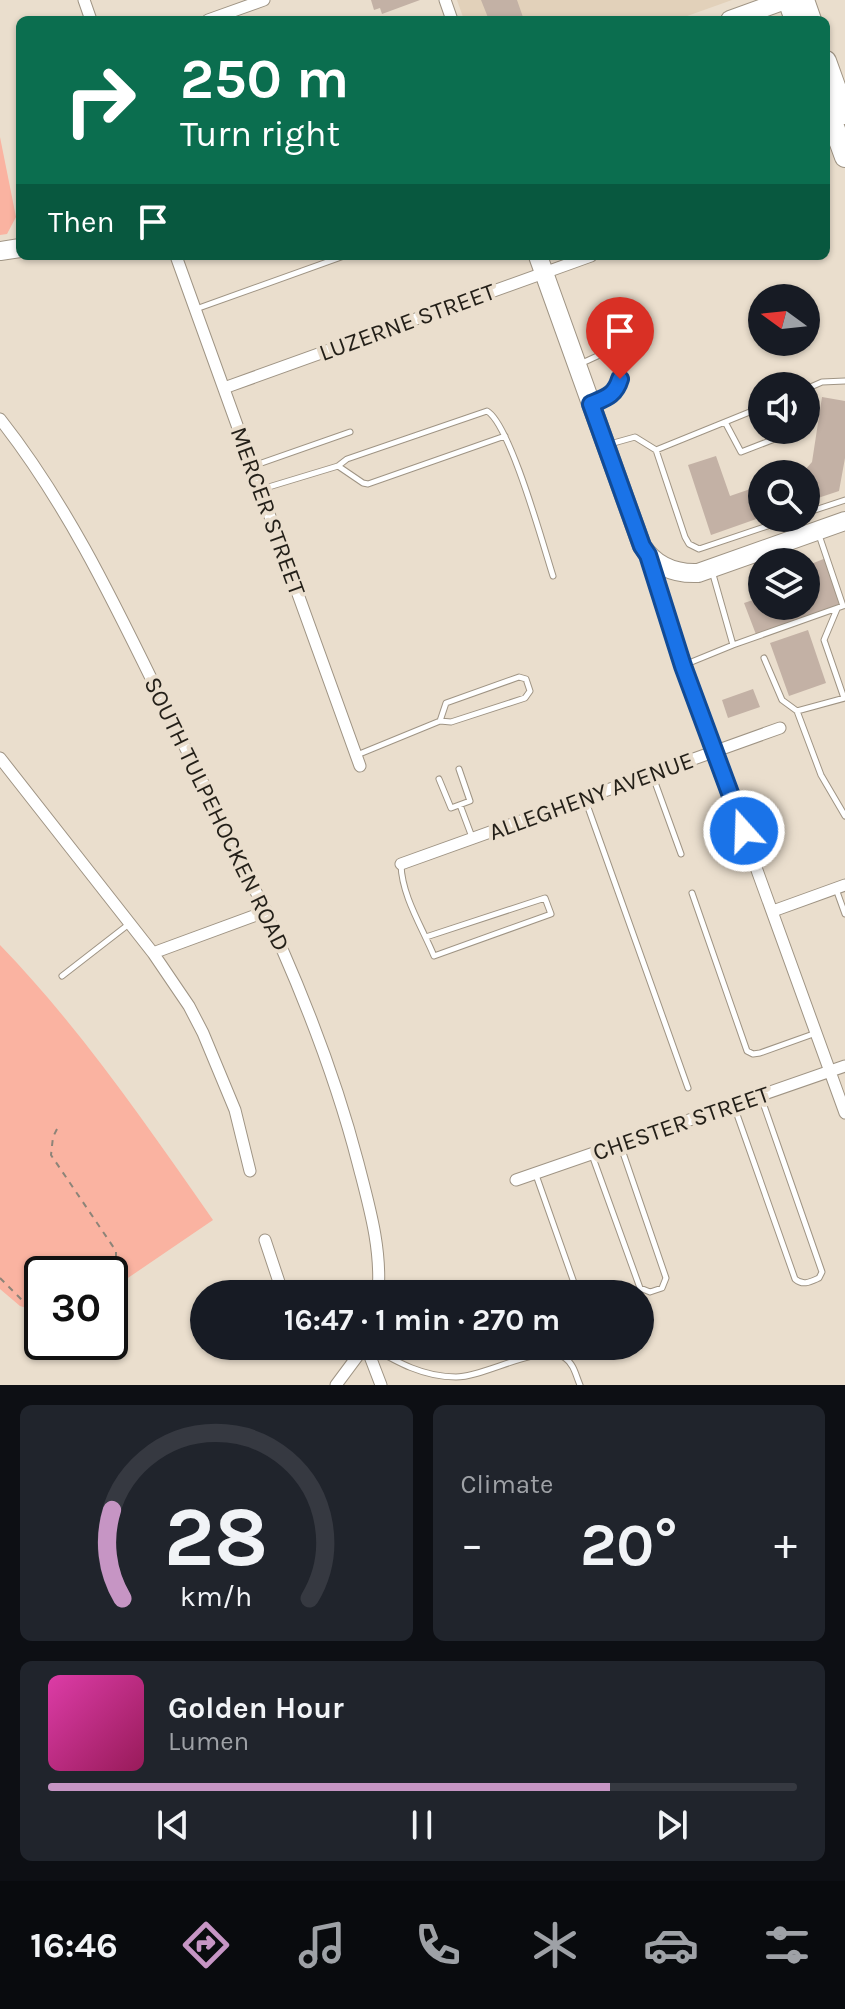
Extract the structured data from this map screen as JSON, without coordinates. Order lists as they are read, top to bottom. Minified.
{"streets":{"street":["LUZERNE STREET","MERCER STREET","ALLEGHENY AVENUE","SOUTH TULPEHOCKEN ROAD","CHESTER STREET"]},"crossings":[["LUZERNE STREET","MERCER STREET"]],"north":"left","page":{"turn":["250 m","Turn right"],"then":"Then","limit":"30","trip":"16:47 · 1 min · 270 m","tile":"Climate","heat":["−","20°","+"],"song":["Golden Hour","Lumen"],"tabs":"16:46","gauge":["28","km/h"]}}
